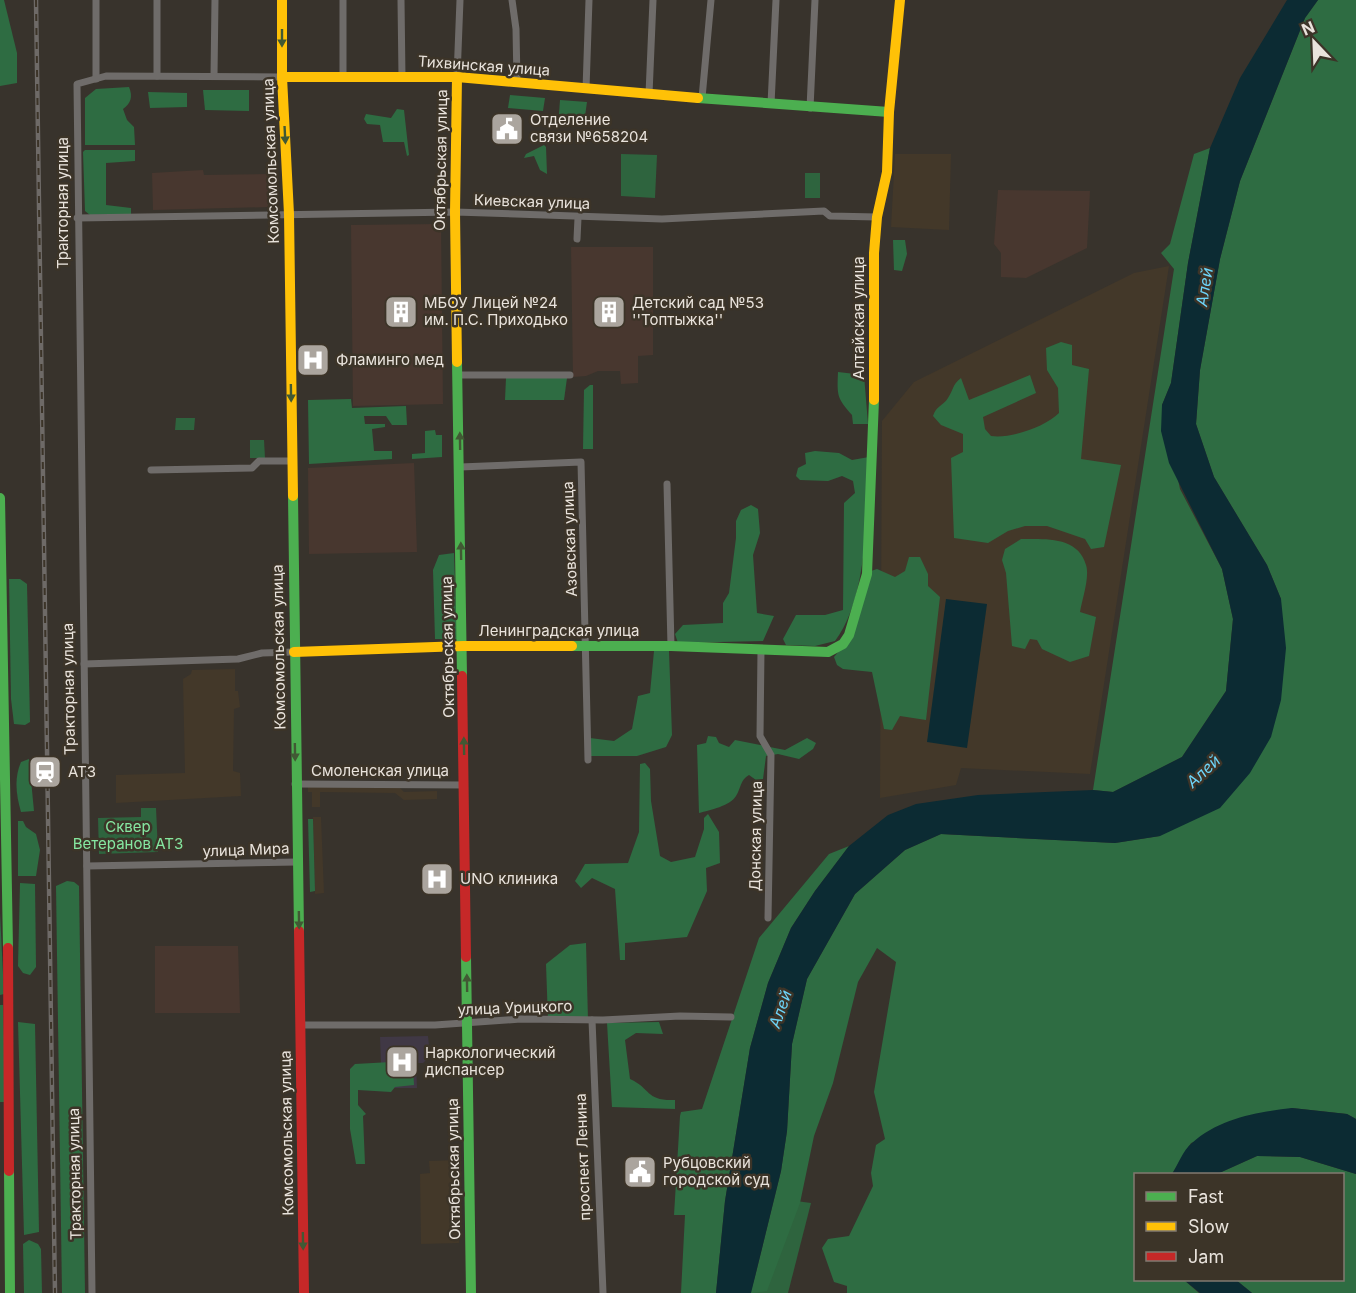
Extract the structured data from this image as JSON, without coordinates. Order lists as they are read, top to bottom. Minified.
{"streets":{"main road":["Тихвинская улица","Октябрьская улица","Комсомольская улица","Алтайская улица","Ленинградская улица"],"street":["Киевская улица","Тракторная улица","Азовская улица","Смоленская улица","Донская улица","улица Мира","улица Урицкого","проспект Ленина"]},"crossings":[["Тихвинская улица","Октябрьская улица"],["Тихвинская улица","Комсомольская улица"],["Тихвинская улица","Тракторная улица"],["Тихвинская улица","Алтайская улица"],["Октябрьская улица","Киевская улица"],["Октябрьская улица","Азовская улица"],["Октябрьская улица","Ленинградская улица"],["Октябрьская улица","Смоленская улица"],["Октябрьская улица","улица Урицкого"],["Комсомольская улица","Киевская улица"],["Комсомольская улица","Ленинградская улица"],["Комсомольская улица","Смоленская улица"],["Комсомольская улица","улица Мира"],["Комсомольская улица","улица Урицкого"],["Киевская улица","Тракторная улица"],["Киевская улица","Алтайская улица"],["Тракторная улица","Ленинградская улица"],["Тракторная улица","улица Мира"],["Алтайская улица","Ленинградская улица"],["Азовская улица","Ленинградская улица"],["Ленинградская улица","Донская улица"],["улица Урицкого","проспект Ленина"]],"one_way":["Октябрьская улица","Комсомольская улица"],"water":["Алей"],"parks":["Сквер Ветеранов АТЗ"],"places":{"public building":["Отделение связи №658204","Рубцовский городской суд"],"building":["МБОУ Лицей №24 им. П.С. Приходько","Детский сад №53 ''Топтыжка''"],"hospital":["Фламинго мед","UNO клиника","Наркологический диспансер"],"station":["АТЗ"]},"legend":["Fast","Slow","Jam"],"north":"top left"}
